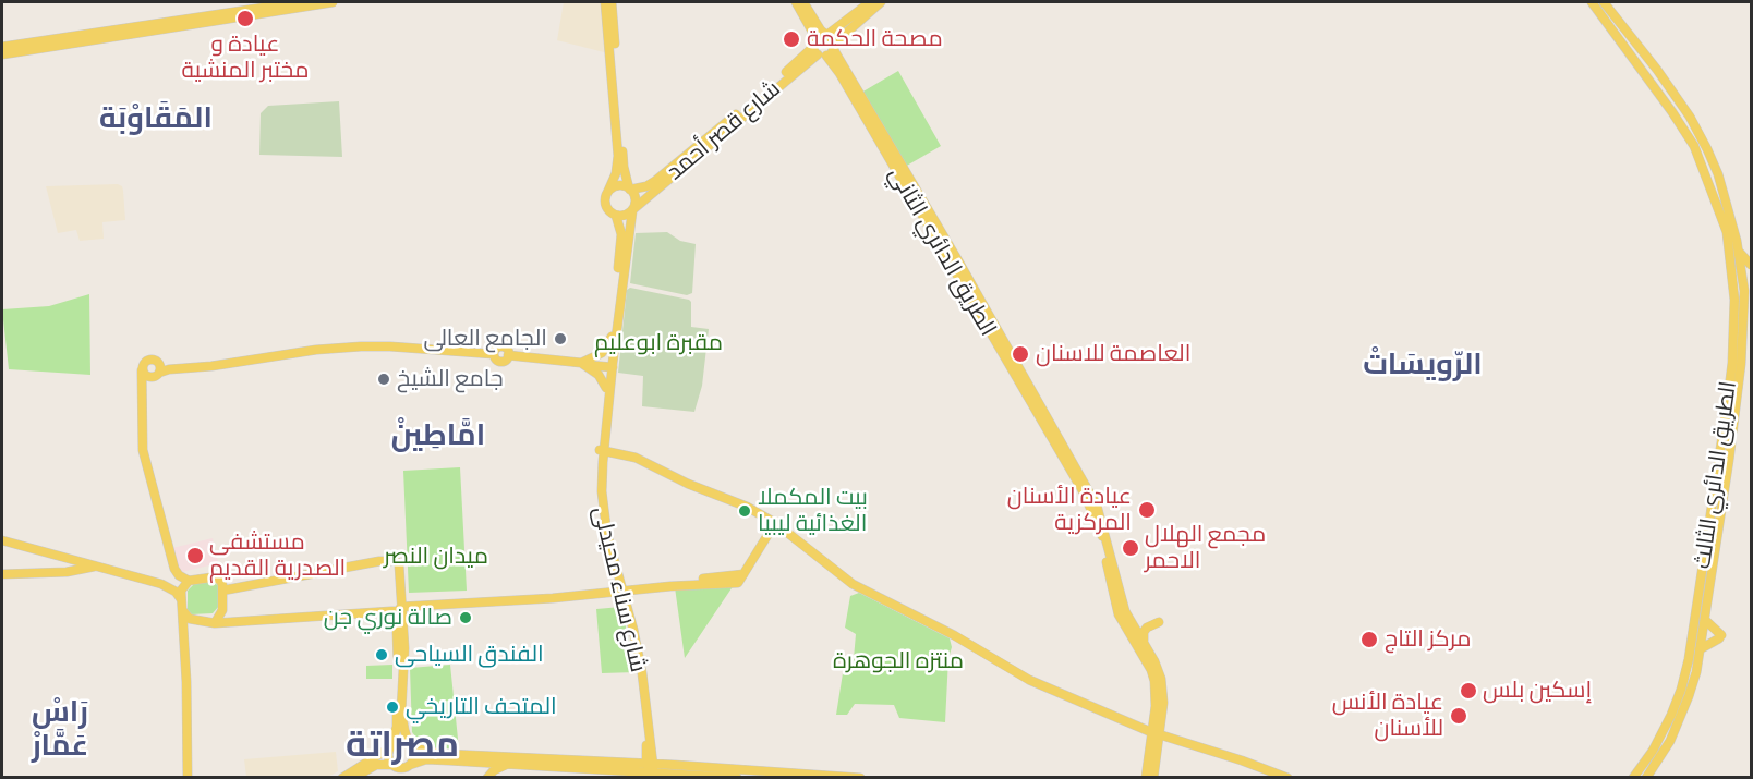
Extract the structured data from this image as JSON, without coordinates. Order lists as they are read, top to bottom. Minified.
{"streets":{"main road":["شارع قصر أحمد","الطريق الدائري الثاني","الطريق الدائري الثالث","شارع سناء محيدلى"]},"crossings":[["شارع قصر أحمد","الطريق الدائري الثاني"],["شارع قصر أحمد","شارع سناء محيدلى"]],"districts":["المَقَاوْبَة","الرّويسَاتْ","امَّاطِينْ","رَاسْ عَمَّارْ","مصراتة"],"parks":["مقبرة ابوعليم","ميدان النصر","منتزه الجوهرة"],"places":["عيادة و مختبر المنشية","مصحة الحكمة","الجامع العالى","العاصمة للاسنان","جامع الشيخ","عيادة الأسنان المركزية","بيت المكملا الغذائية ليبيا","مجمع الهلال الاحمر","مستشفى الصدرية القديم","صالة نوري جن","مركز التاج","الفندق السياحى","إسكين بلس","المتحف التاريخي","عيادة الأنس للأسنان"]}
